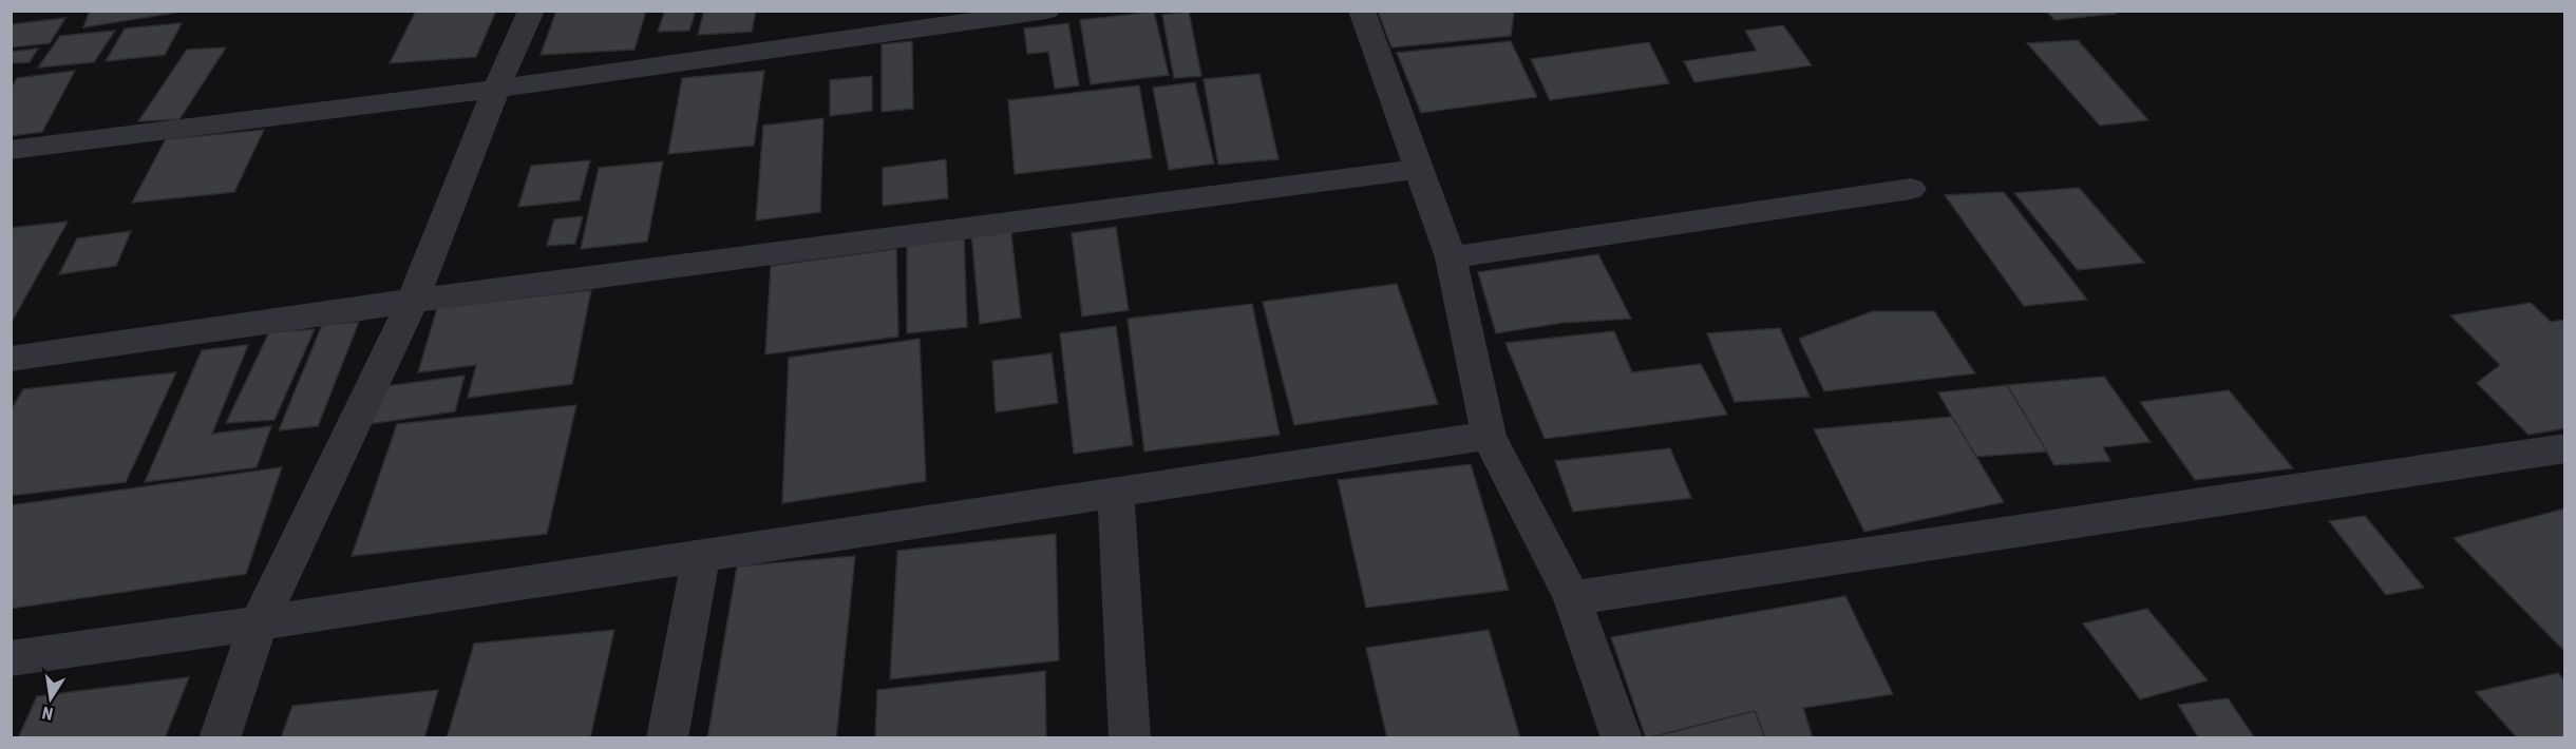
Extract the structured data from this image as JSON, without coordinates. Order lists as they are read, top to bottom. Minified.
{"north":"bottom"}
